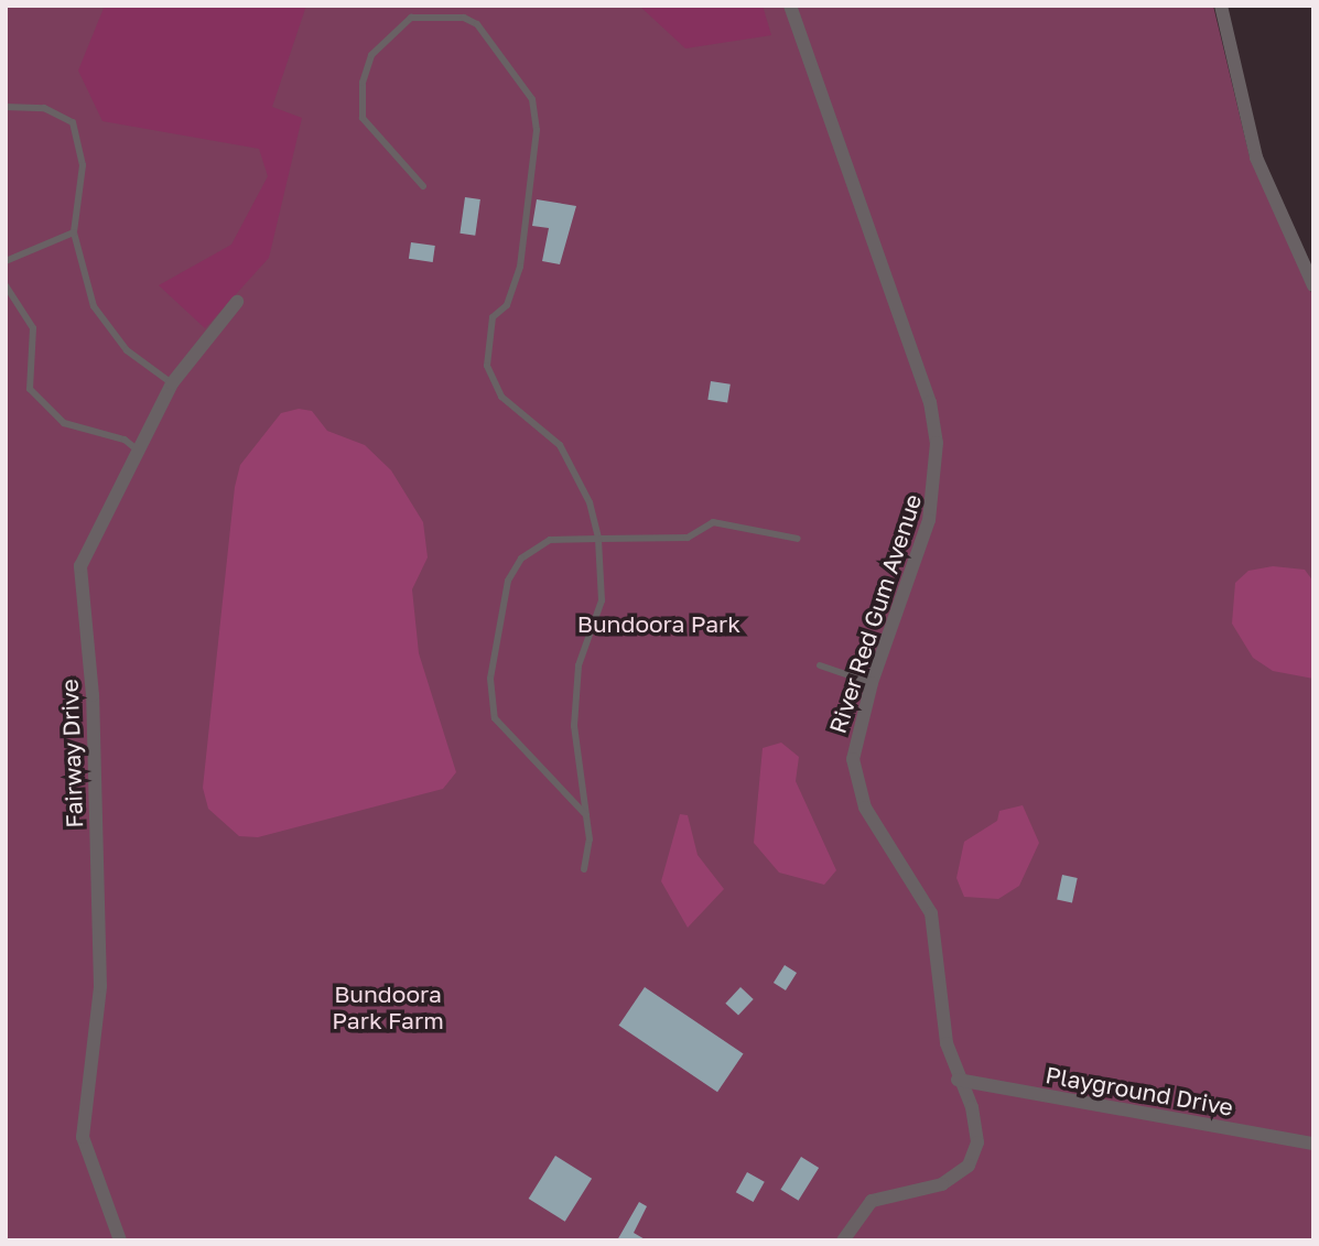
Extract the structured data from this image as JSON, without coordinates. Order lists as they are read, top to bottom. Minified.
{"streets":{"street":["River Red Gum Avenue","Fairway Drive","Playground Drive"]},"crossings":[["River Red Gum Avenue","Playground Drive"]],"parks":["Bundoora Park","Bundoora Park Farm"]}
